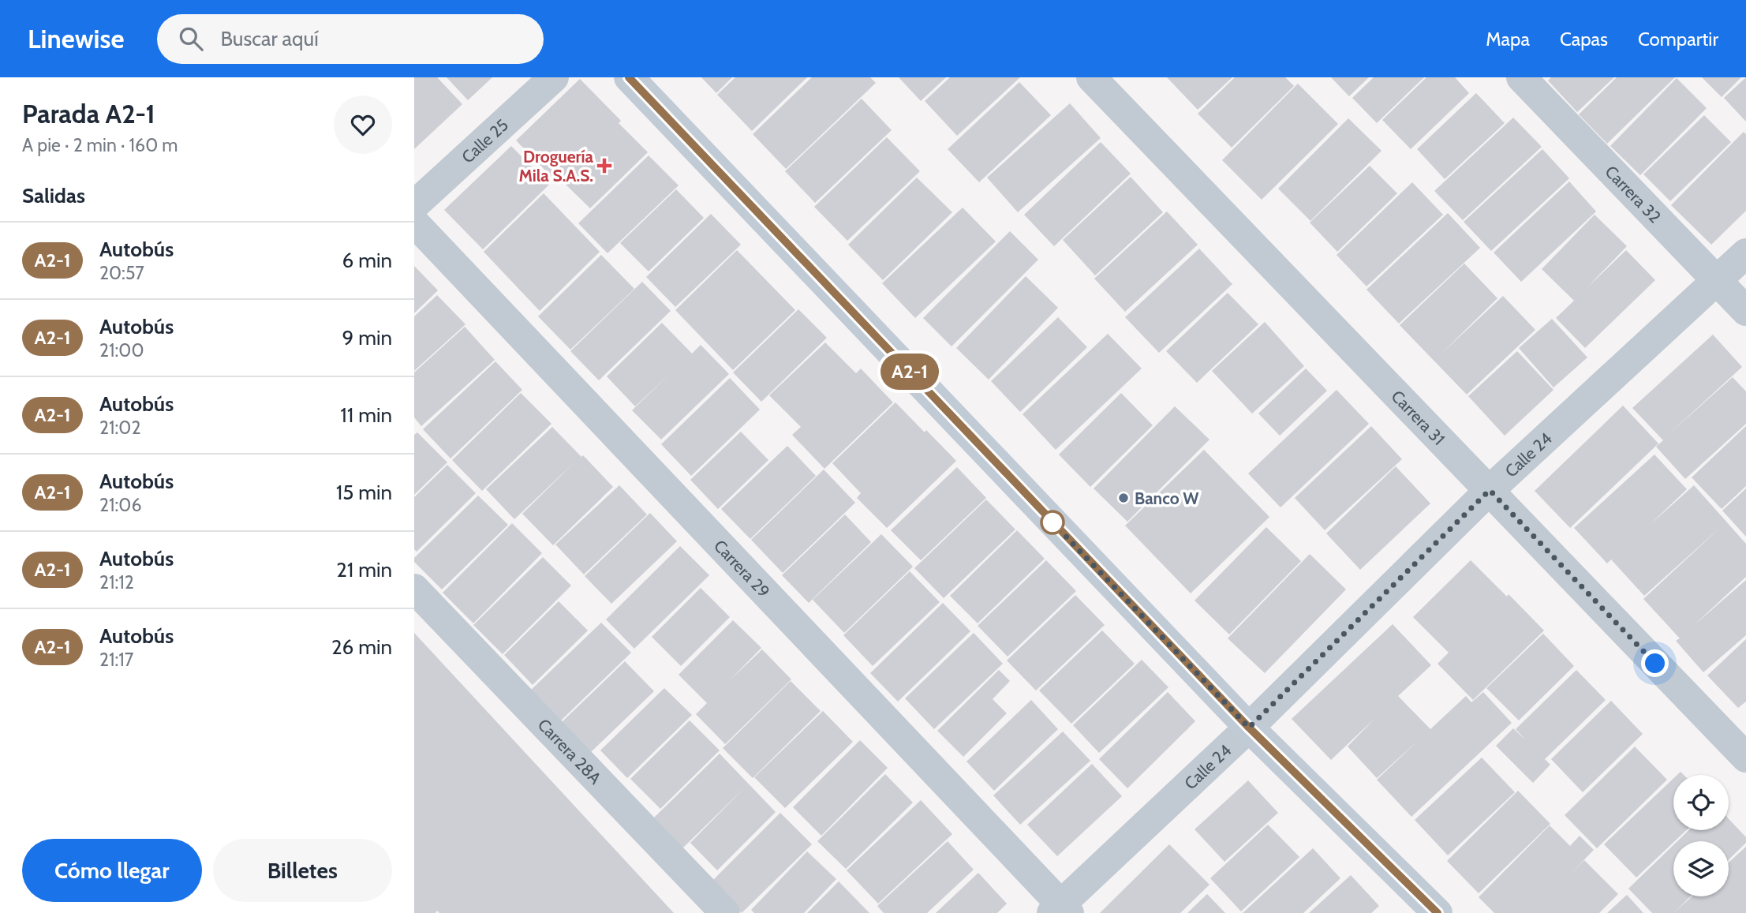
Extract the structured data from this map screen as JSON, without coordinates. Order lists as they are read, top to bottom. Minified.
{"streets":{"street":["Calle 25","Carrera 32","Carrera 31","Calle 24","Carrera 29","Carrera 28A"]},"crossings":[["Carrera 32","Calle 24"],["Carrera 31","Calle 24"],["Calle 24","Carrera 29"]],"places":{"health":["Droguería Mila S.A.S."],"other":["Banco W"]},"lines":["bus line A2-1"],"page":{"header":"Linewise","search":"Buscar aquí","nav":["Mapa","Capas","Compartir"],"heading":[["Parada A2-1","A pie · 2 min · 160 m"],"Salidas"],"on_map":"A2-1","list":[{"mark":"A2-1","name":"Autobús","note":"20:57","value":"6 min"},{"mark":"A2-1","name":"Autobús","note":"21:00","value":"9 min"},{"mark":"A2-1","name":"Autobús","note":"21:02","value":"11 min"},{"mark":"A2-1","name":"Autobús","note":"21:06","value":"15 min"},{"mark":"A2-1","name":"Autobús","note":"21:12","value":"21 min"},{"mark":"A2-1","name":"Autobús","note":"21:17","value":"26 min"}],"buttons":["Cómo llegar","Billetes"]}}
